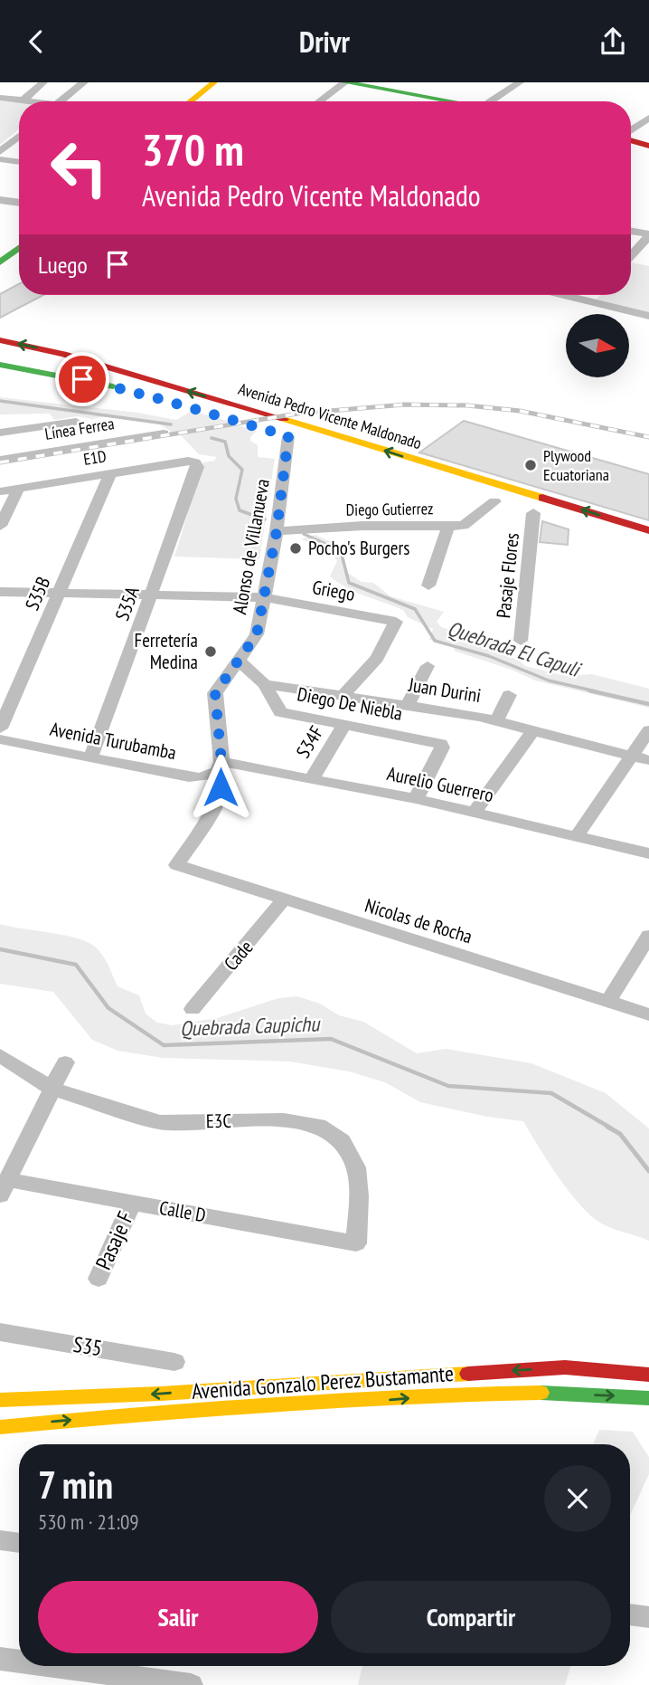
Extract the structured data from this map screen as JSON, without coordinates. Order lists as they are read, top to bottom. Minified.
{"streets":{"main road":["Avenida Pedro Vicente Maldonado","Avenida Gonzalo Perez Bustamante"],"street":["Línea Ferrea","E1D","Diego Gutierrez","Alonso de Villanueva","Pasaje Flores","Griego","S35B","S35A","Juan Durini","Diego De Niebla","Avenida Turubamba","S34F","Aurelio Guerrero","Nicolas de Rocha","Cade","E3C","Calle D","Pasaje F","S35"]},"crossings":[["E1D","S35B"],["E1D","S35A"],["Diego Gutierrez","Alonso de Villanueva"],["Alonso de Villanueva","Griego"],["Alonso de Villanueva","Avenida Turubamba"],["Alonso de Villanueva","Aurelio Guerrero"],["Alonso de Villanueva","Nicolas de Rocha"],["Griego","S35B"],["Griego","S35A"],["S35A","Avenida Turubamba"],["Juan Durini","Diego De Niebla"],["Diego De Niebla","S34F"],["Diego De Niebla","Aurelio Guerrero"],["Avenida Turubamba","Aurelio Guerrero"],["S34F","Aurelio Guerrero"],["Nicolas de Rocha","Cade"],["E3C","Calle D"],["Calle D","Pasaje F"]],"one_way":["Avenida Pedro Vicente Maldonado"],"water":["Quebrada El Capuli","Quebrada Caupichu"],"places":["Plywood Ecuatoriana","Pocho's Burgers","Ferretería Medina"],"north":"right","page":{"header":"Drivr","turn":["370 m","Avenida Pedro Vicente Maldonado"],"then":"Luego","heading":["7 min","530 m · 21:09"],"buttons":["Salir","Compartir"]}}
